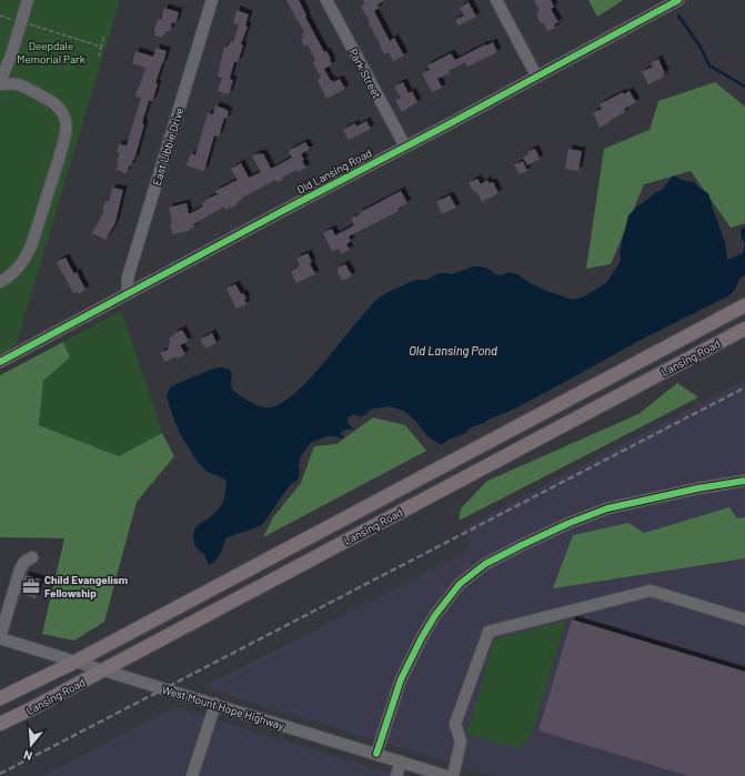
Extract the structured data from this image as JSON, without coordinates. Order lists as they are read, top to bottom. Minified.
{"streets":{"main road":["Lansing Road"],"street":["Park Street","East Libbie Drive","Old Lansing Road","West Mount Hope Highway"]},"crossings":[["Park Street","Old Lansing Road"],["East Libbie Drive","Old Lansing Road"],["Lansing Road","West Mount Hope Highway"]],"water":["Old Lansing Pond"],"parks":["Deepdale Memorial Park"],"places":{"office":["Child Evangelism Fellowship"]},"north":"bottom"}
